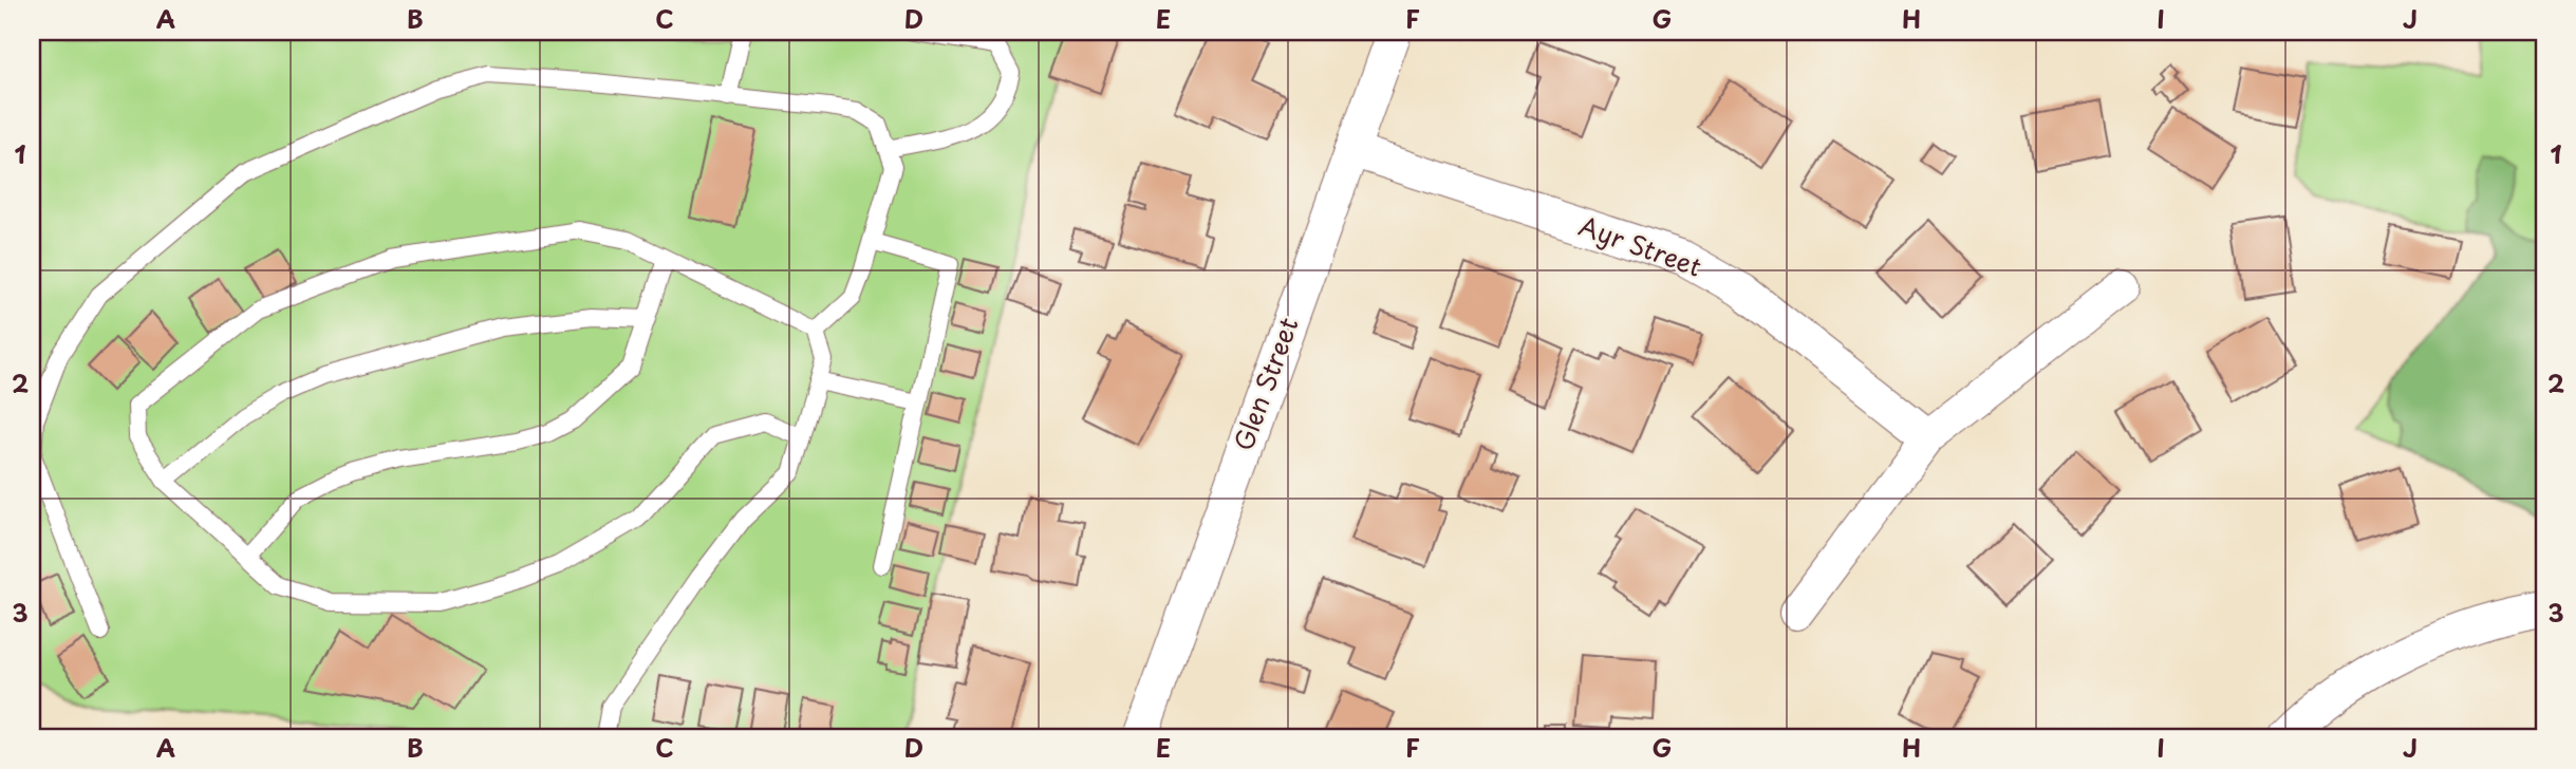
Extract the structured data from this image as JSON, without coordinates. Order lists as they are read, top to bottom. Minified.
{"streets":{"street":["Ayr Street","Glen Street"]},"crossings":[["Ayr Street","Glen Street"]],"grid":{"columns":["A","B","C","D","E","F","G","H","I","J"],"rows":["1","2","3"]}}
